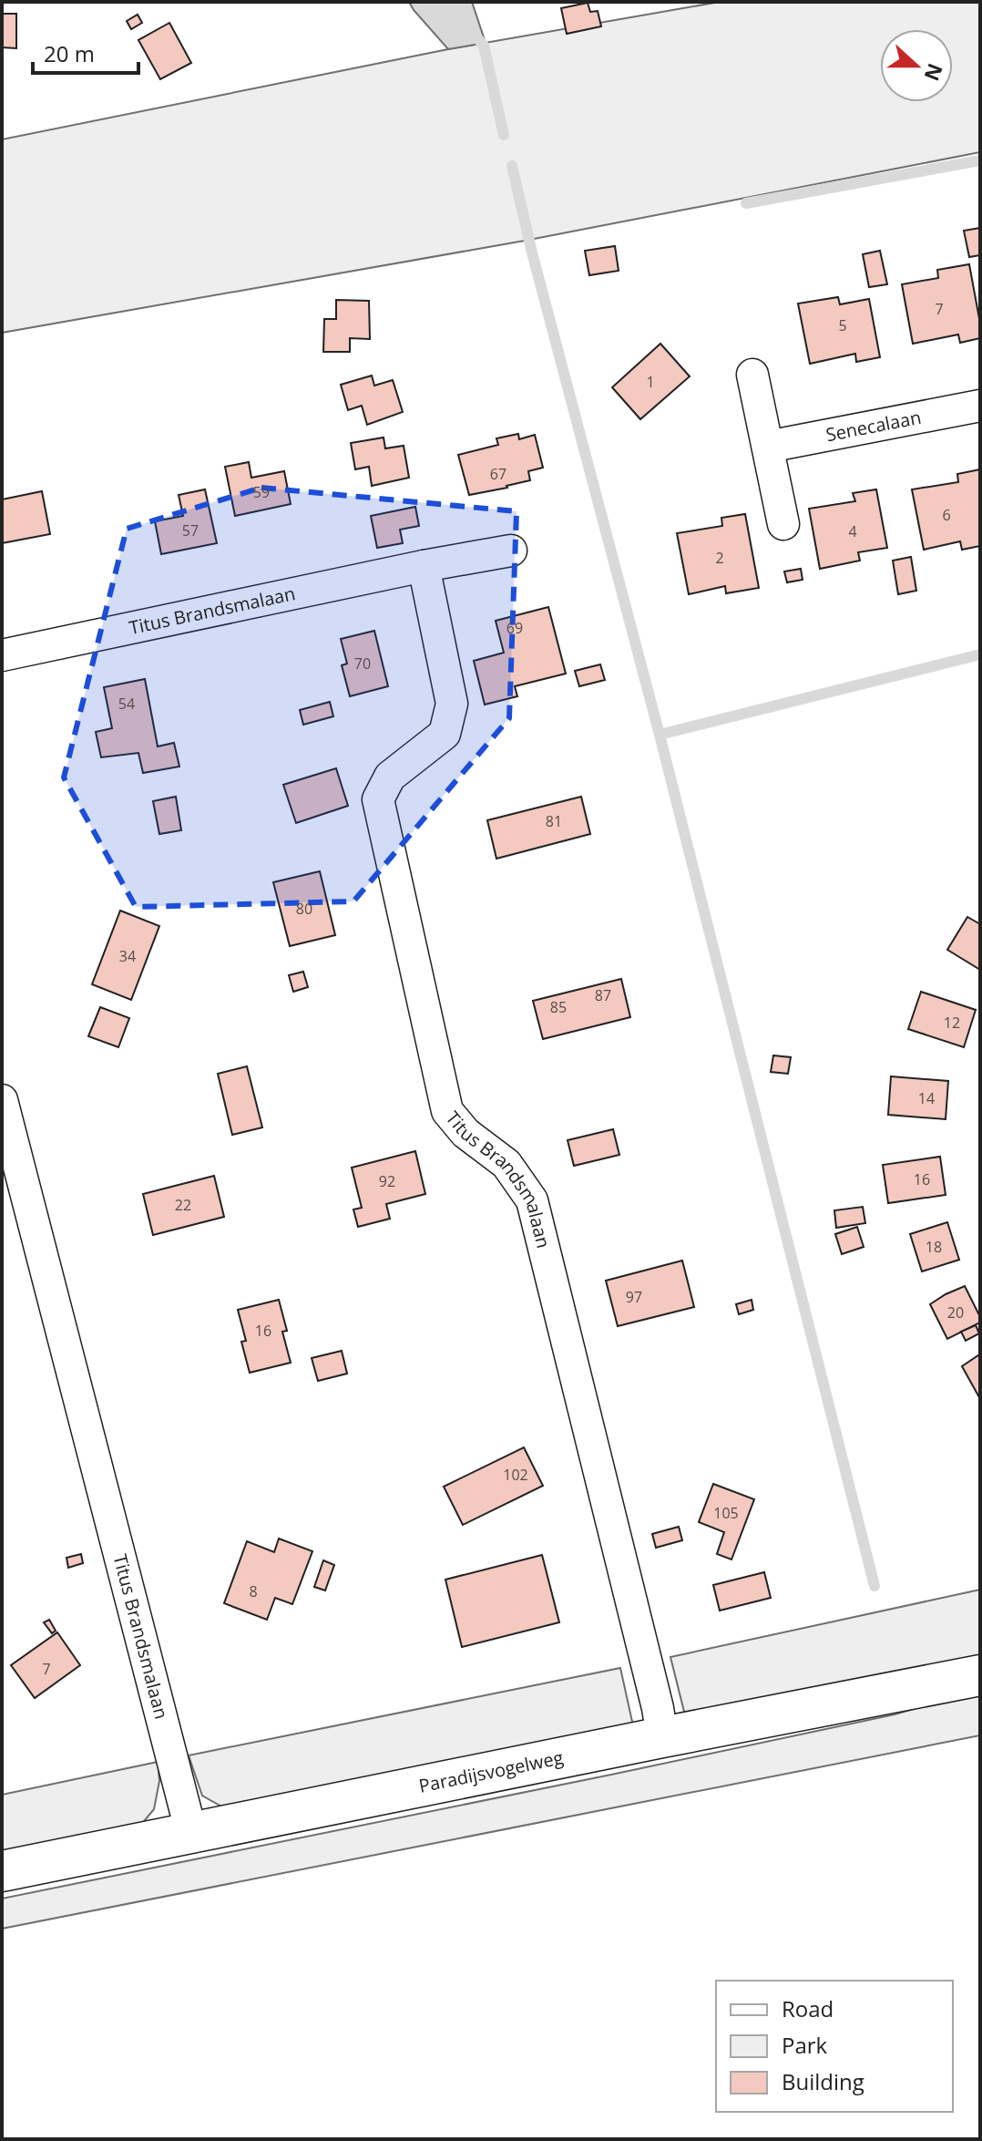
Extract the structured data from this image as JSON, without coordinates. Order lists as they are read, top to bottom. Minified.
{"streets":{"street":["Senecalaan","Titus Brandsmalaan","Paradijsvogelweg"]},"crossings":[["Titus Brandsmalaan","Paradijsvogelweg"]],"house_numbers":["7","5","1","67","59","6","57","4","2","69","70","54","81","80","34","87","85","12","14","16","92","22","18","97","20","16","102","105","8","7"],"legend":["Road","Park","Building"],"scale_bar":"20 m","north":"right"}
